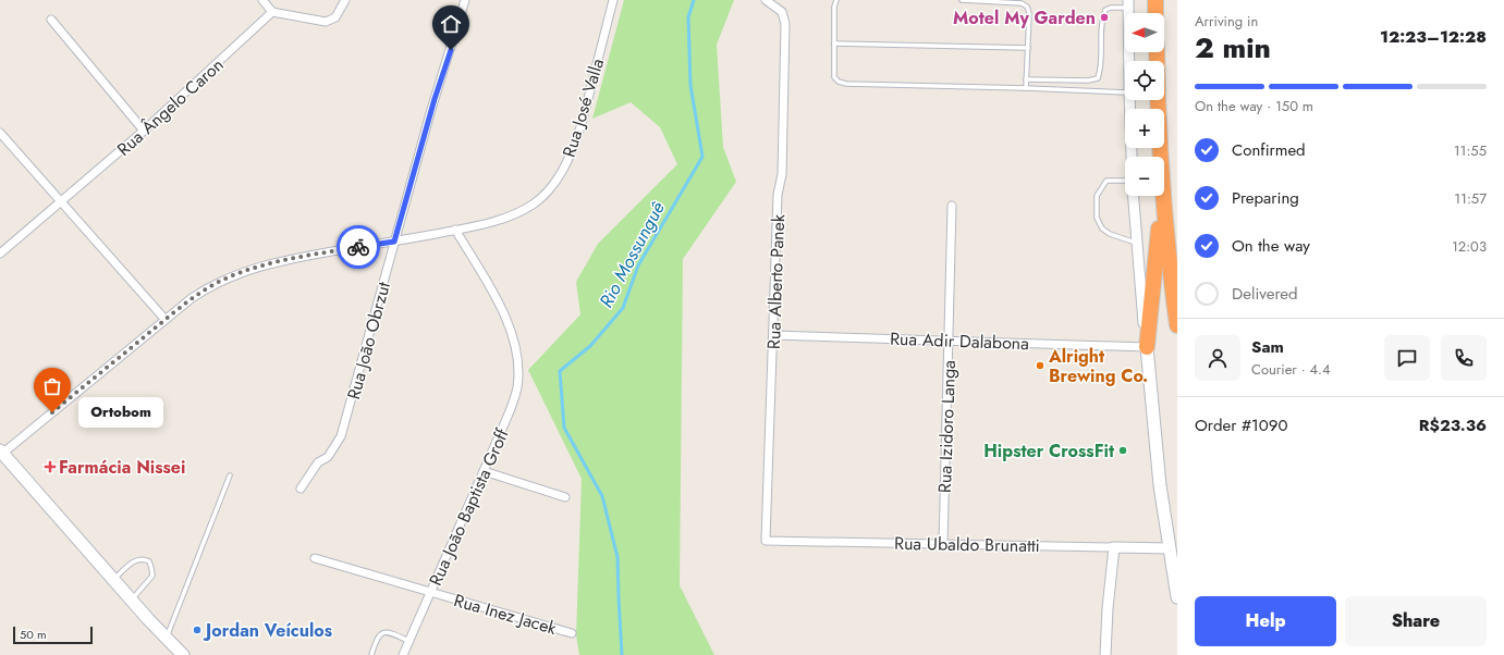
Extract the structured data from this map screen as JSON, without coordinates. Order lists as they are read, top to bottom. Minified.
{"streets":{"street":["Rua Ângelo Caron","Rua José Valla","Rua Alberto Panek","Rua João Obrzut","Rua Adir Dalabona","Rua Izidoro Langa","Rua João Baptista Groff","Rua Ubaldo Brunatti","Rua Inez Jacek"]},"crossings":[["Rua José Valla","Rua João Obrzut"],["Rua José Valla","Rua João Baptista Groff"],["Rua Alberto Panek","Rua Adir Dalabona"],["Rua Alberto Panek","Rua Ubaldo Brunatti"],["Rua Adir Dalabona","Rua Izidoro Langa"],["Rua Izidoro Langa","Rua Ubaldo Brunatti"],["Rua João Baptista Groff","Rua Inez Jacek"]],"water":["Rio Mossunguê"],"places":{"other":["Motel My Garden","Alright Brewing Co.","Ortobom","Hipster CrossFit","Jordan Veículos"],"health":["Farmácia Nissei"]},"scale_bar":"50 m","north":"left","page":{"heading":["2 min","Arriving in","12:23–12:28"],"panel":["Sam","Courier · 4.4","Order #1090","R$23.36"],"map_buttons":["+","−"],"bar":"On the way · 150 m","list":[["Confirmed","11:55"],["Preparing","11:57"],["On the way","12:03"],"Delivered"],"bubble":"Ortobom","buttons":["Help","Share"],"scale":"50 m"}}
